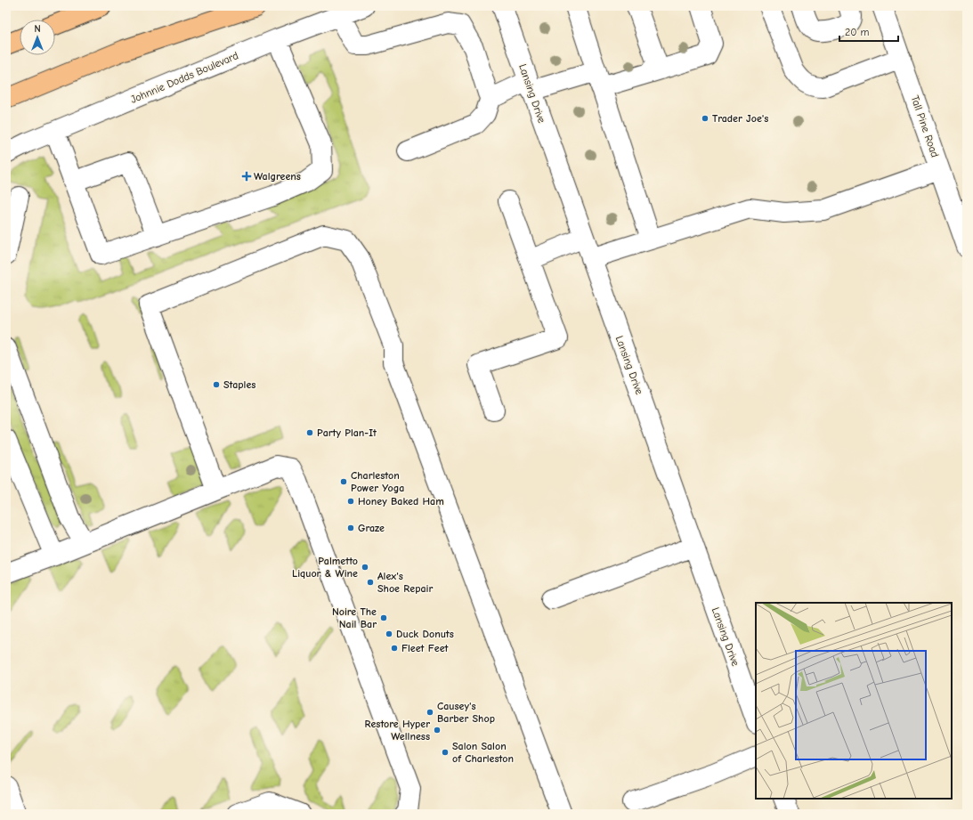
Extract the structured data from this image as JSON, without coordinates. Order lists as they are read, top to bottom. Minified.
{"streets":{"street":["Johnnie Dodds Boulevard","Lansing Drive","Tall Pine Road"]},"places":{"other":["Trader Joe's","Staples","Party Plan-It","Charleston Power Yoga","Honey Baked Ham","Graze","Palmetto Liquor & Wine","Alex's Shoe Repair","Noire The Nail Bar","Duck Donuts","Fleet Feet","Causey's Barber Shop","Restore Hyper Wellness","Salon Salon of Charleston"],"health":["Walgreens"]},"scale_bar":"20 m","north":"top"}
